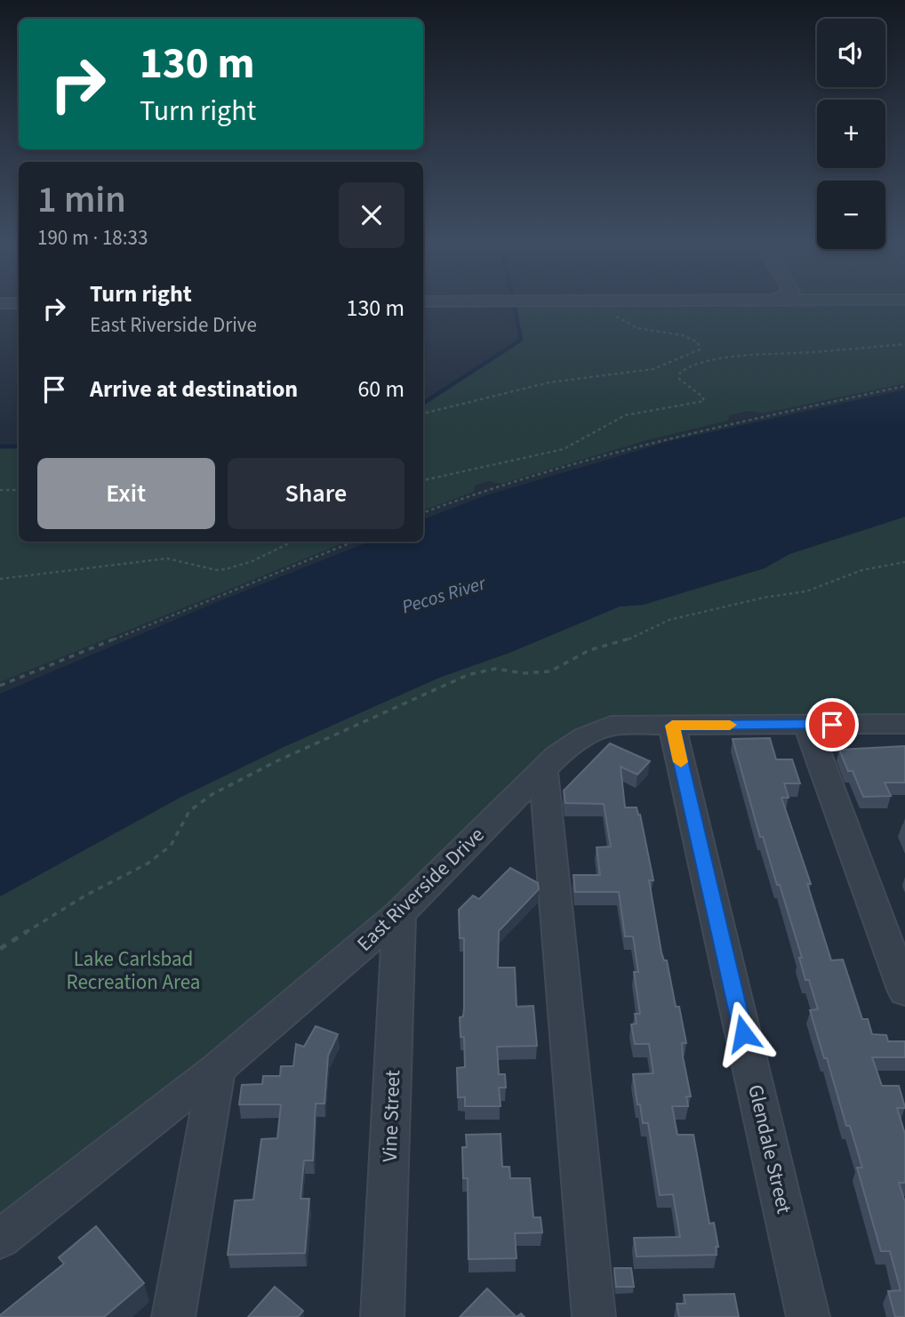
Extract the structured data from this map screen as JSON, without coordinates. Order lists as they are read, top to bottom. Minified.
{"streets":{"street":["East Riverside Drive","Vine Street","Glendale Street"]},"crossings":[["East Riverside Drive","Vine Street"],["East Riverside Drive","Glendale Street"]],"water":["Pecos River"],"parks":["Lake Carlsbad Recreation Area"],"page":{"map_buttons":["+","−"],"turn":["130 m","Turn right"],"heading":["1 min","190 m · 18:33"],"list":[{"name":"Turn right","note":"East Riverside Drive","value":"130 m"},{"name":"Arrive at destination","value":"60 m"}],"buttons":["Exit","Share"]}}
